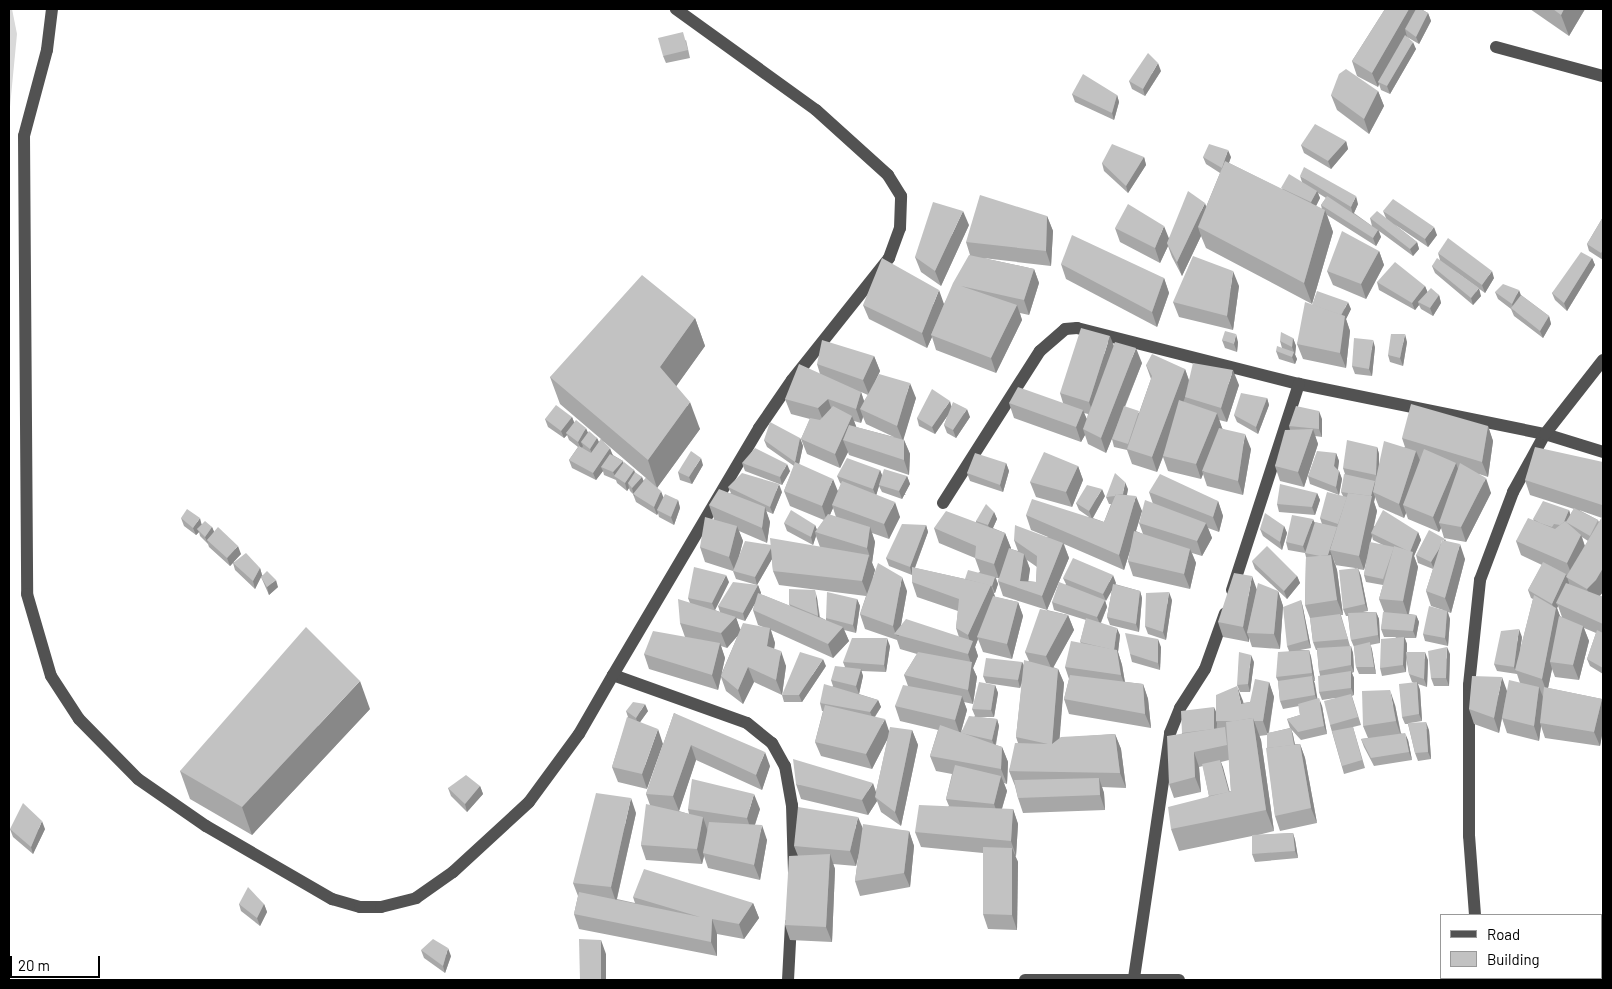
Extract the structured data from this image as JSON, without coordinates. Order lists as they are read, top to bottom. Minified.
{"legend":["Road","Building"],"scale_bar":"20 m"}
